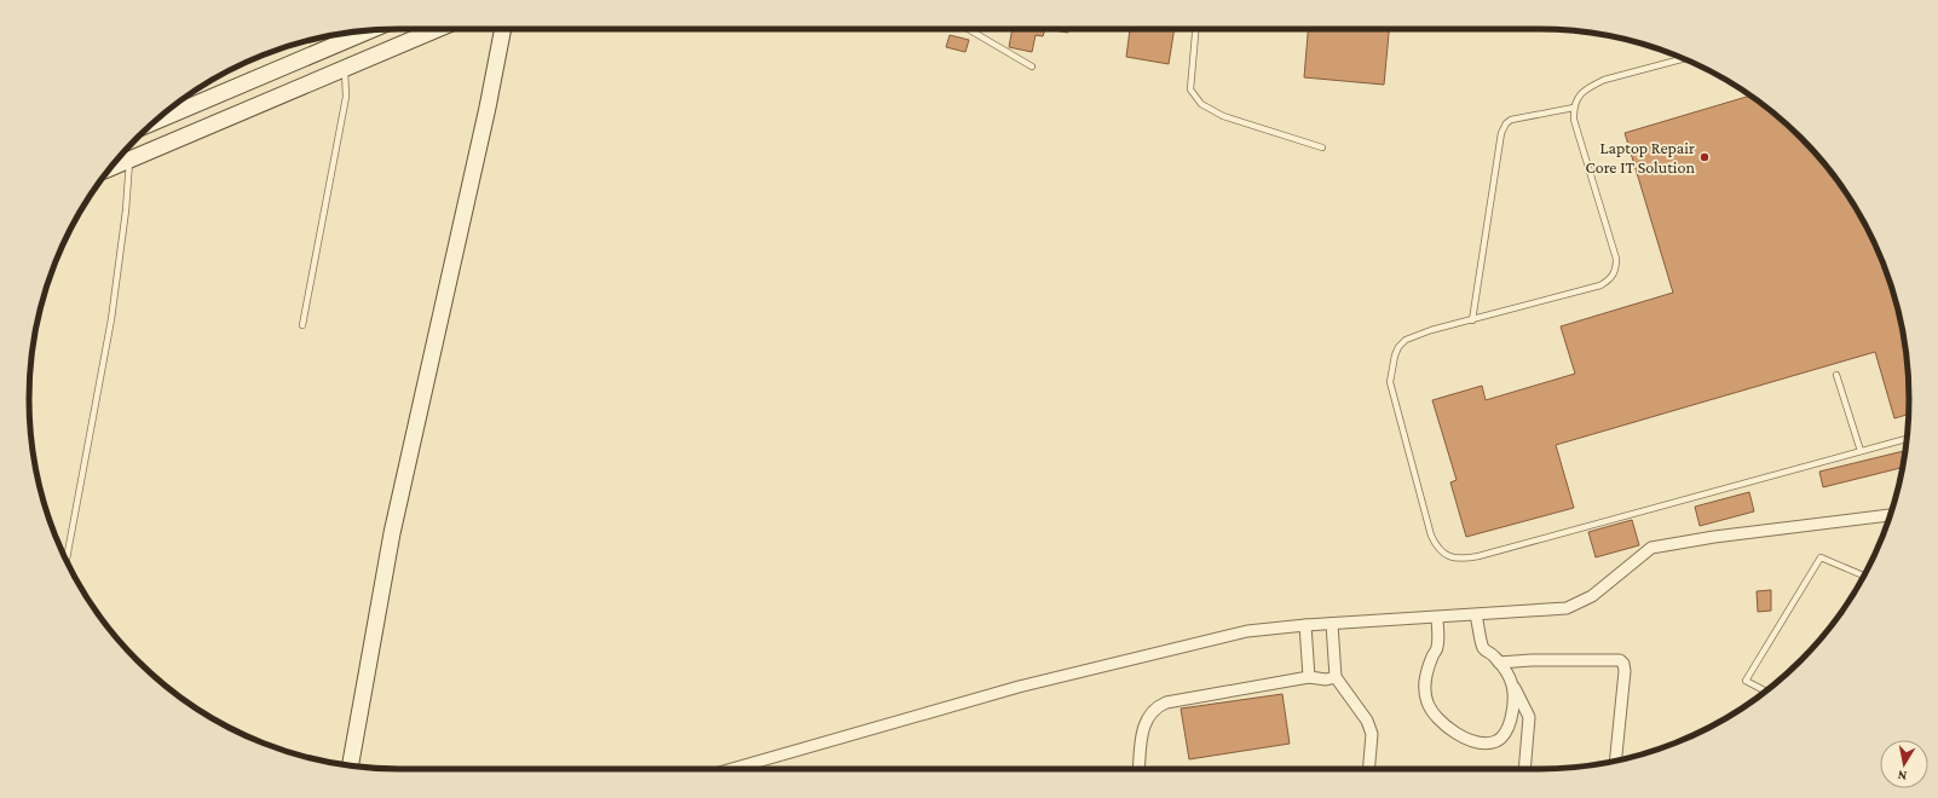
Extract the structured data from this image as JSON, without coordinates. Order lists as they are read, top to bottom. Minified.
{"places":["Laptop Repair Core IT Solution"],"north":"bottom"}
